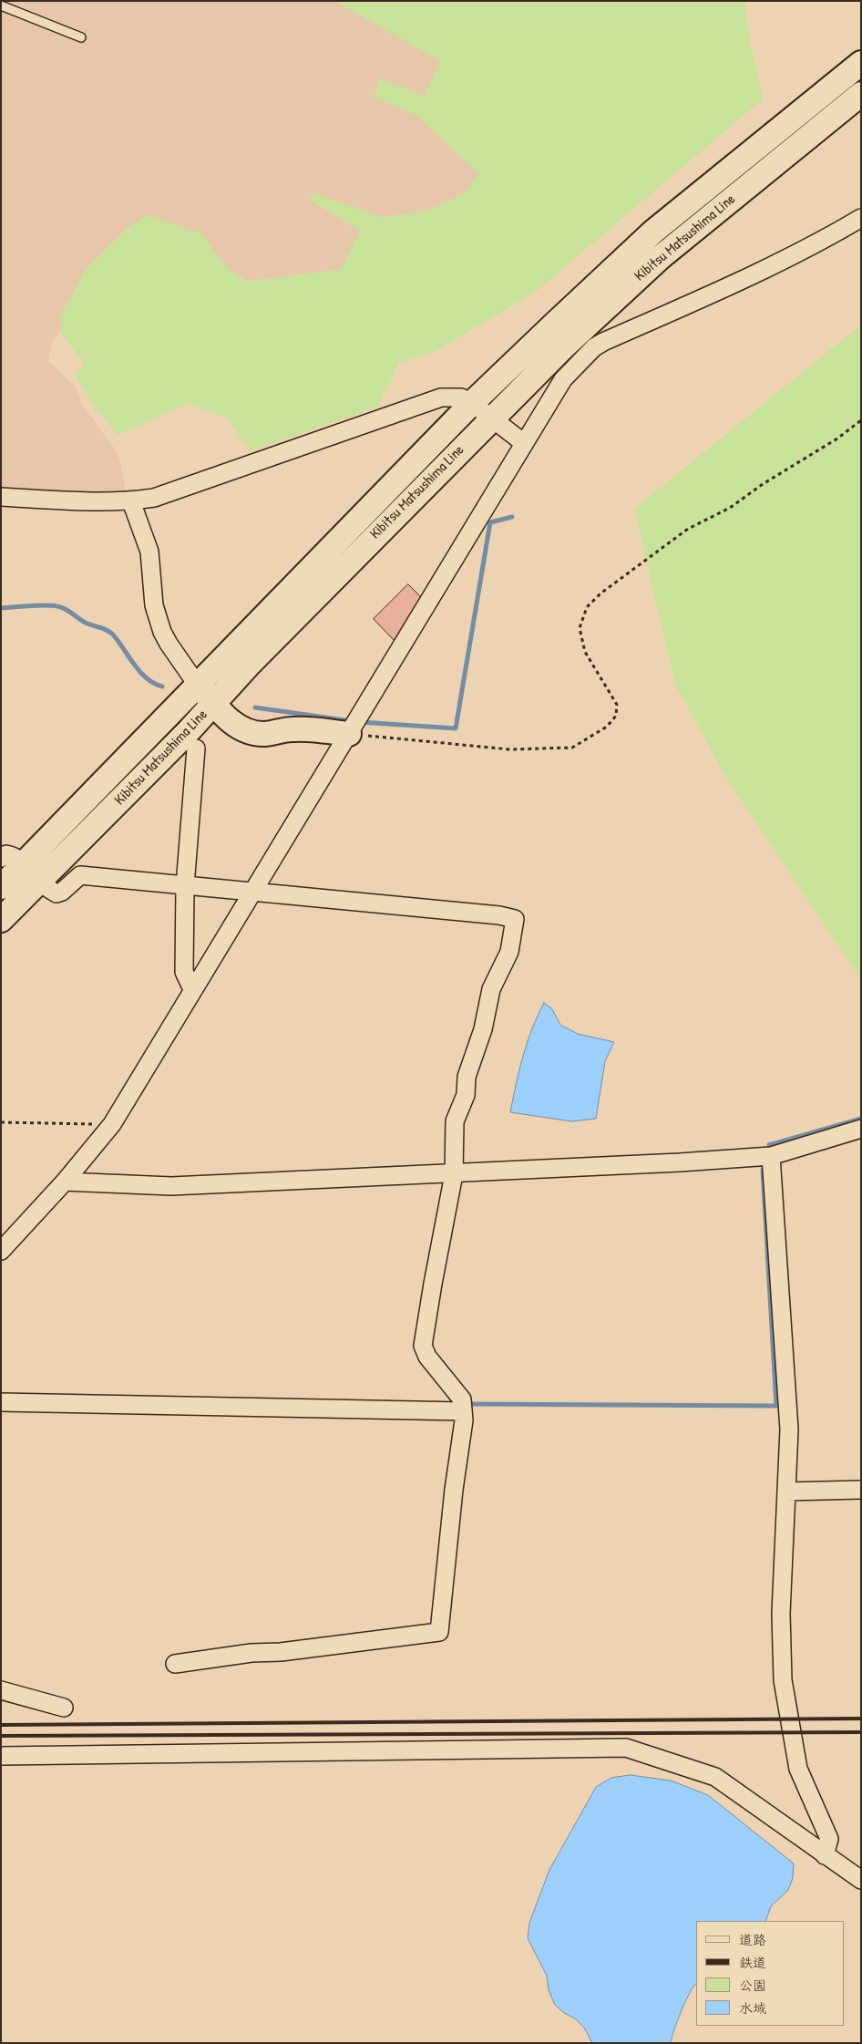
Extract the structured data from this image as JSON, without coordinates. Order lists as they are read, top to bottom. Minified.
{"streets":{"main road":["Kibitsu Matsushima Line"]},"legend":["道路","鉄道","公園","水域"]}
